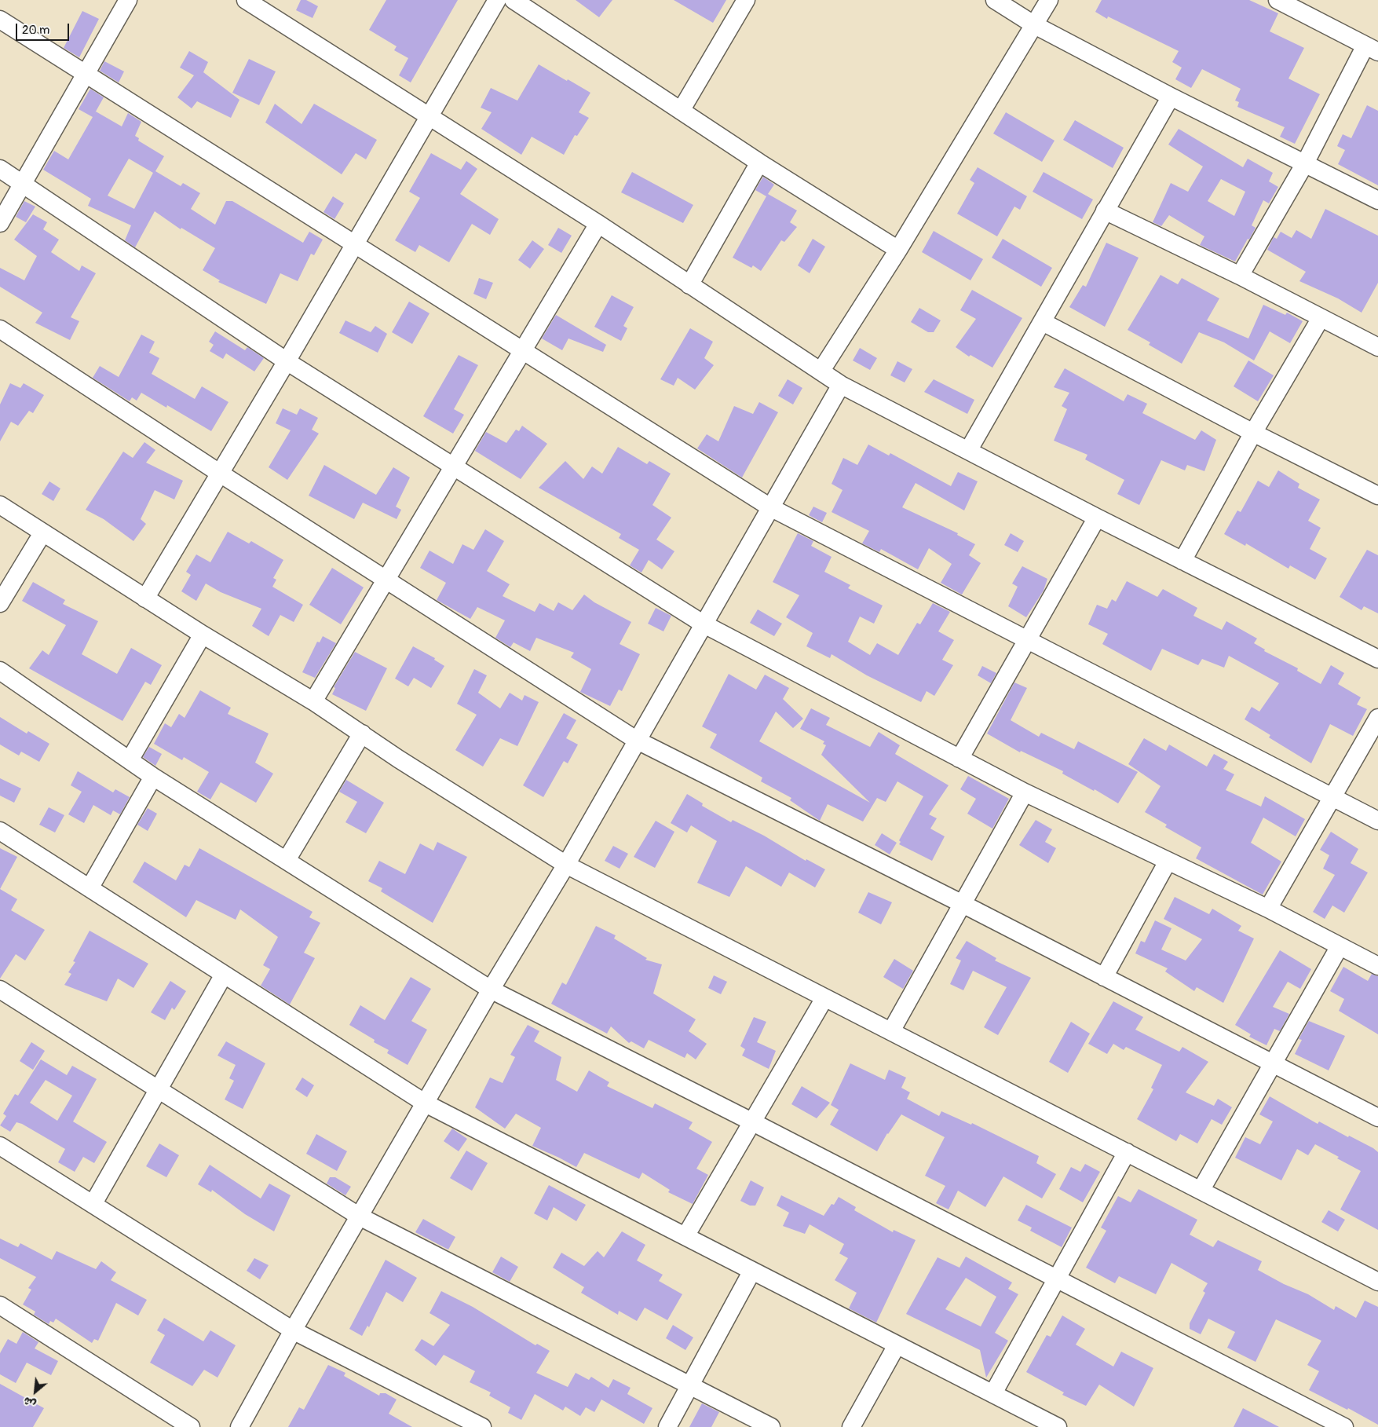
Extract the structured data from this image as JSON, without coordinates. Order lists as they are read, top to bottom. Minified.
{"scale_bar":"20 m","north":"bottom left"}
